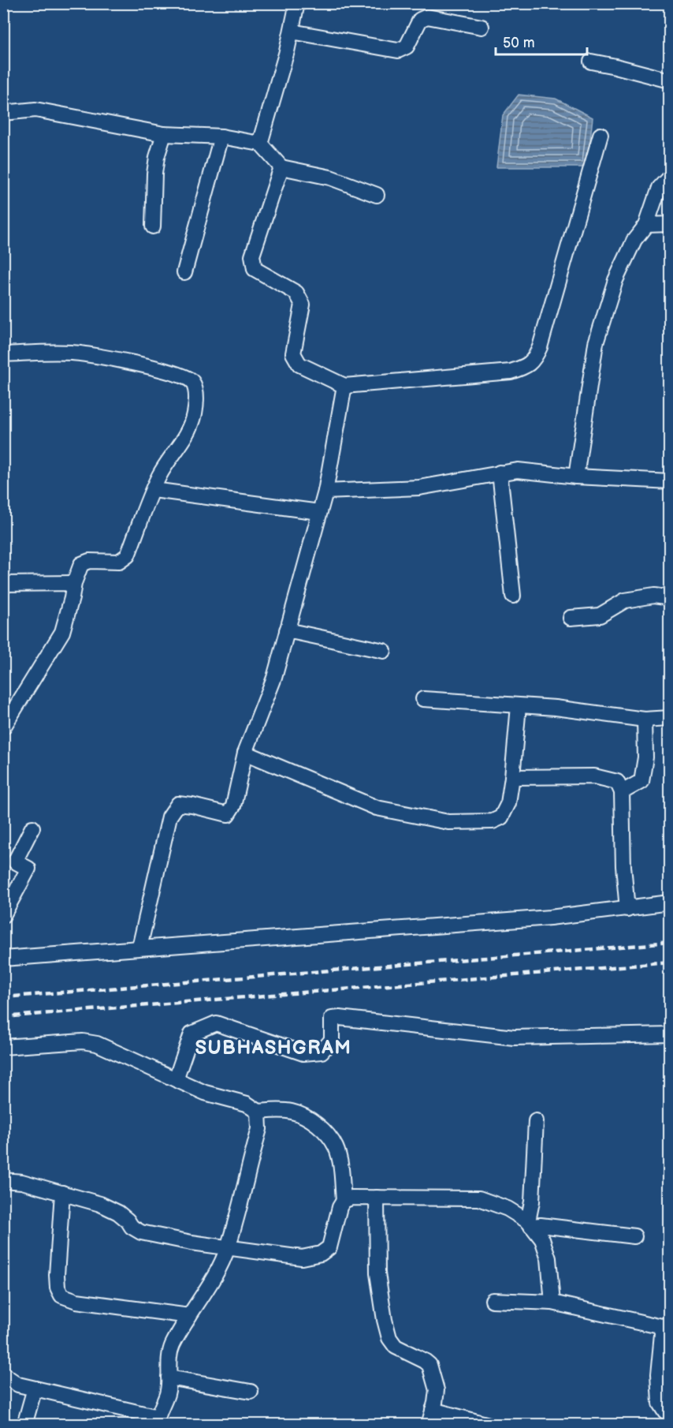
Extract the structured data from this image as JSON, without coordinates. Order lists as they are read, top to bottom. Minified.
{"districts":["SUBHASHGRAM"],"scale_bar":"50 m"}
